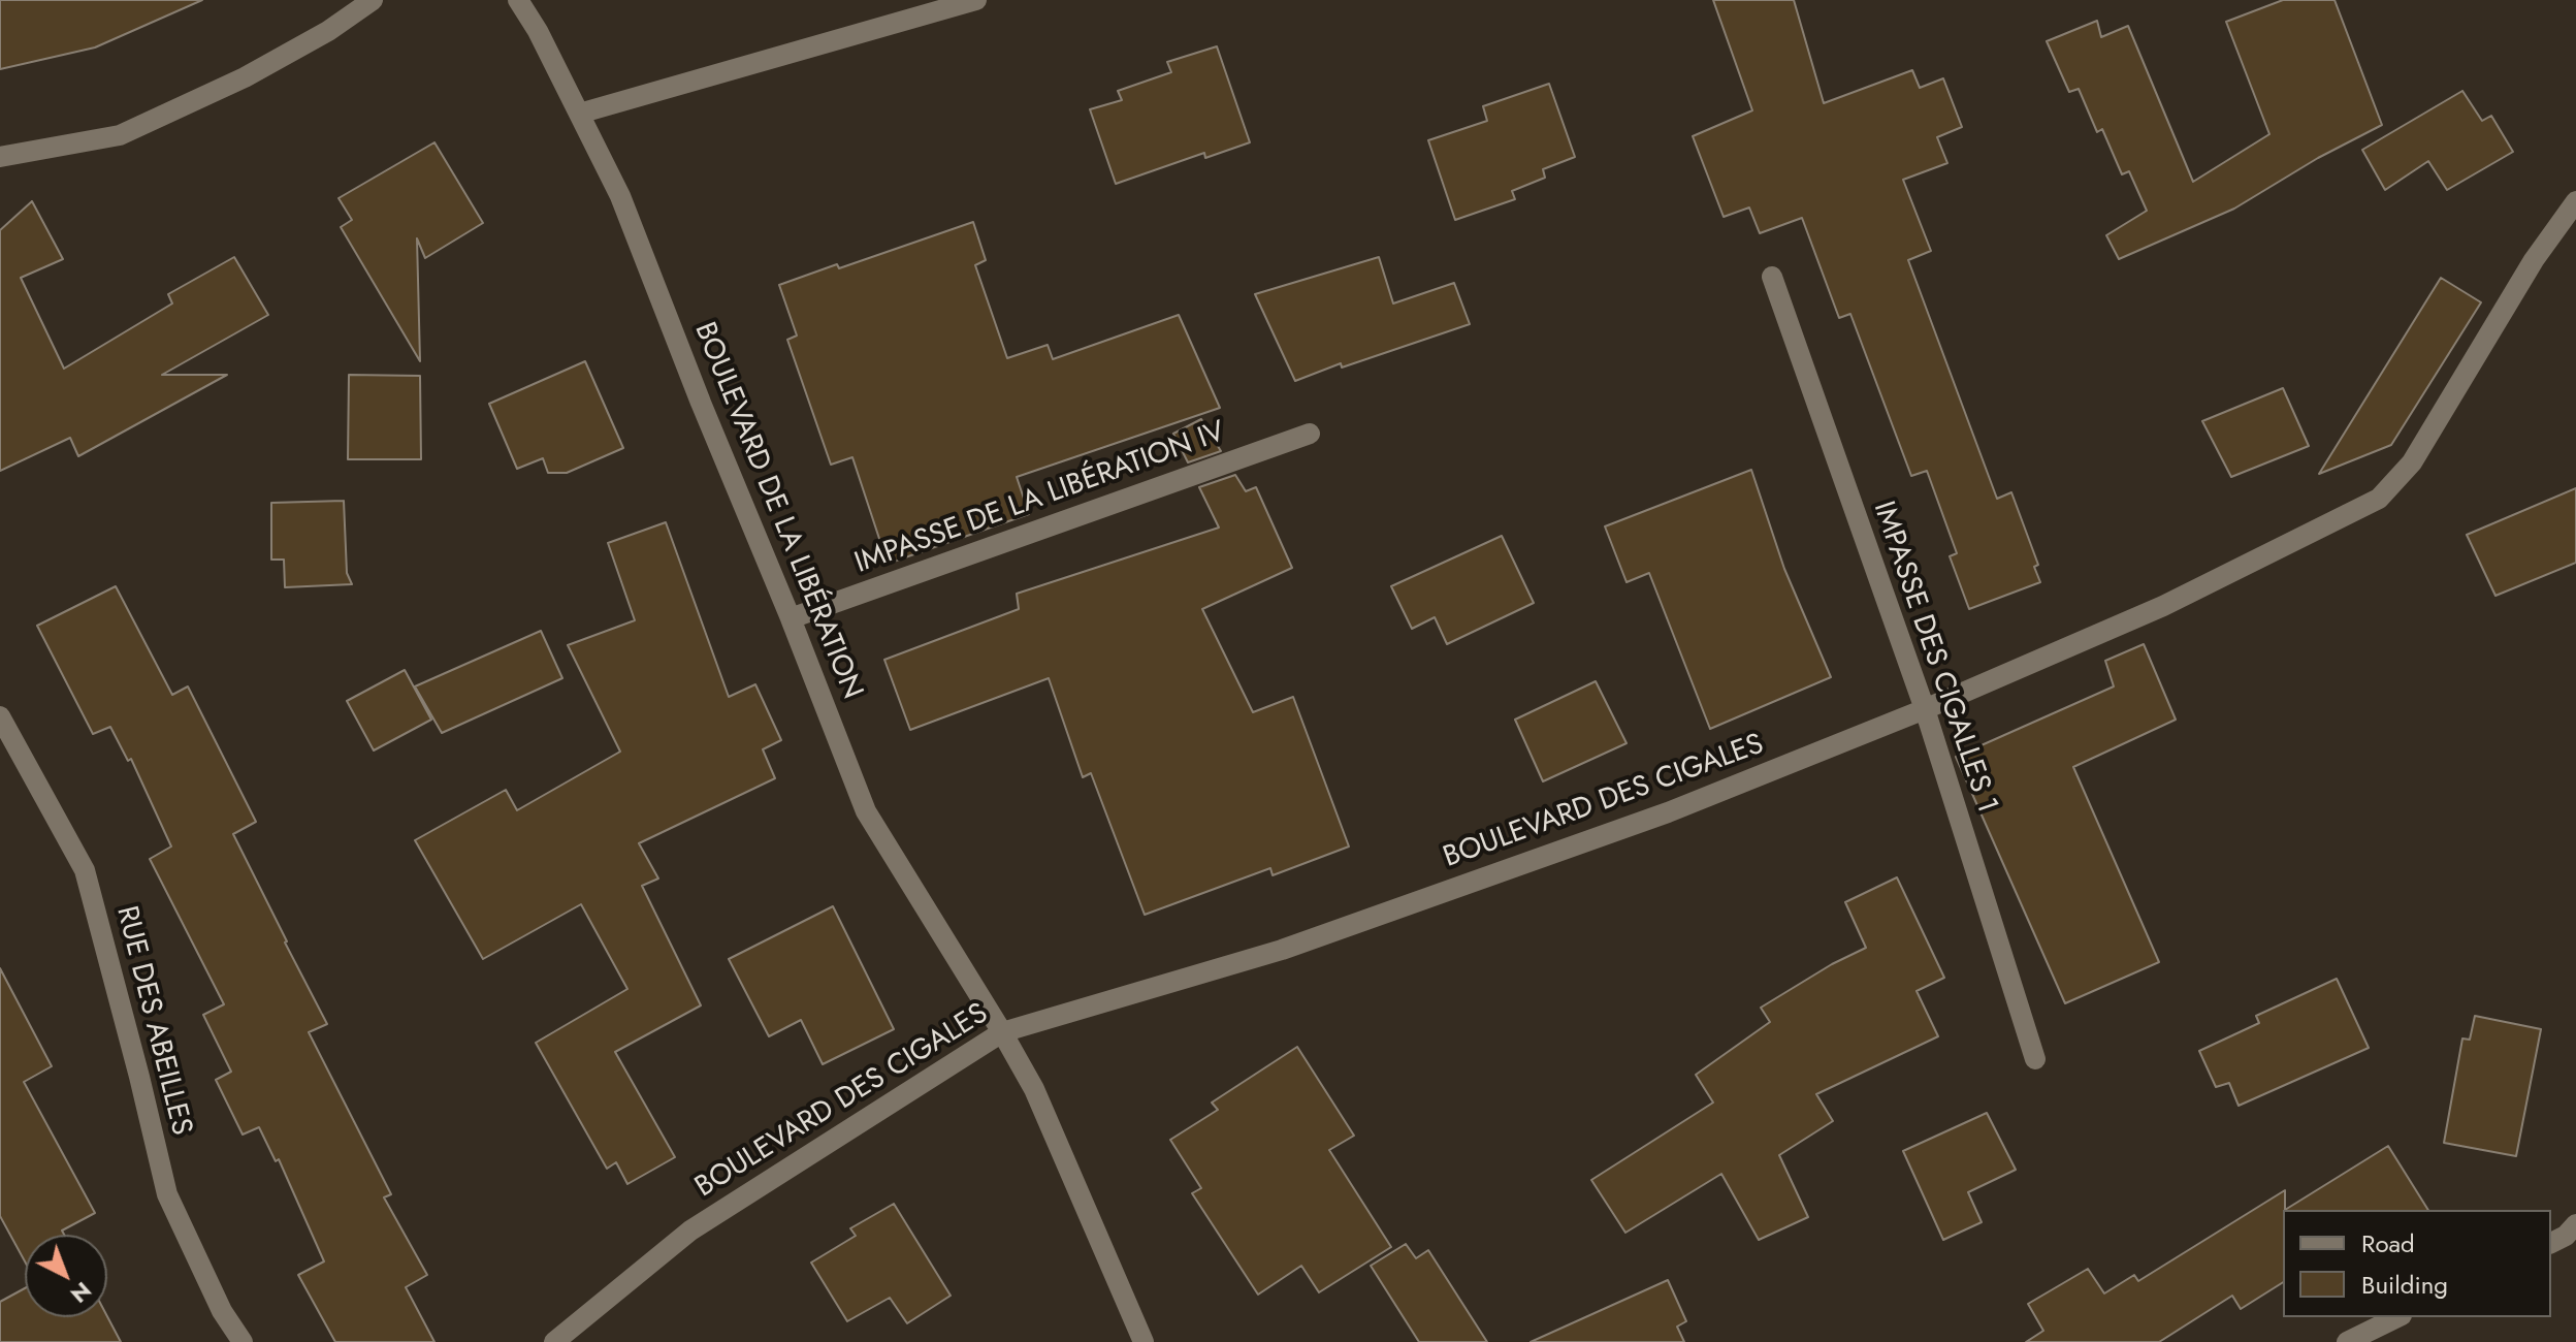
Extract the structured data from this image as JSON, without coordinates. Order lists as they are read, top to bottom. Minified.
{"streets":{"street":["IMPASSE DE LA LIBÉRATION IV","BOULEVARD DE LA LIBÉRATION","IMPASSE DES CIGALLES 1","BOULEVARD DES CIGALES","RUE DES ABEILLES"]},"crossings":[["IMPASSE DE LA LIBÉRATION IV","BOULEVARD DE LA LIBÉRATION"],["BOULEVARD DE LA LIBÉRATION","BOULEVARD DES CIGALES"],["IMPASSE DES CIGALLES 1","BOULEVARD DES CIGALES"]],"legend":["Road","Building"],"north":"bottom right"}
